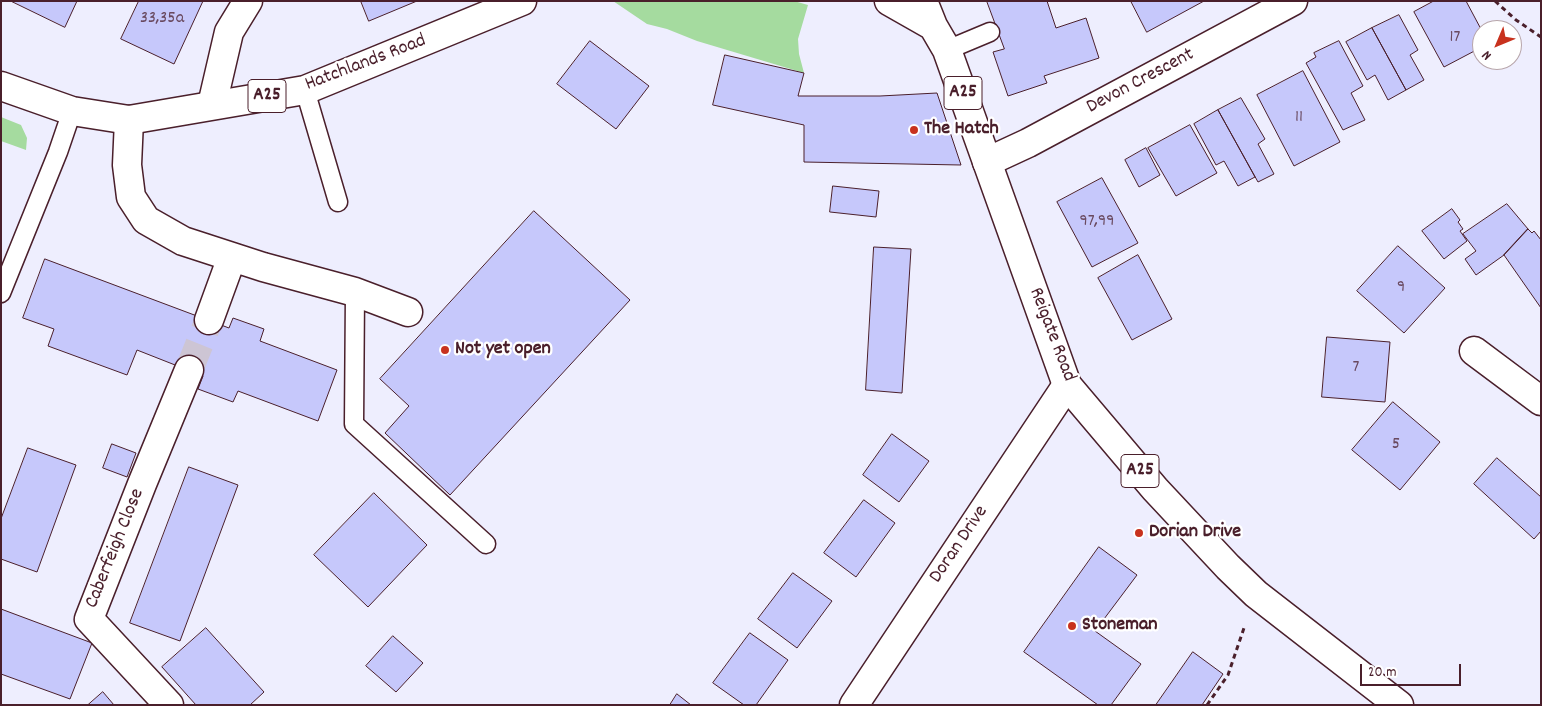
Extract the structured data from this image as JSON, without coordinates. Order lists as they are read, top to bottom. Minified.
{"streets":{"street":["Hatchlands Road","Devon Crescent","A25","Reigate Road","Doran Drive","Caberfeigh Close"]},"crossings":[["Devon Crescent","A25"],["Devon Crescent","Reigate Road"],["A25","Reigate Road"],["Reigate Road","Doran Drive"]],"places":["The Hatch","Not yet open","Dorian Drive","Stoneman"],"house_numbers":["33,35a","17","11","97,99","9","7","5"],"scale_bar":"20 m","north":"bottom left"}
